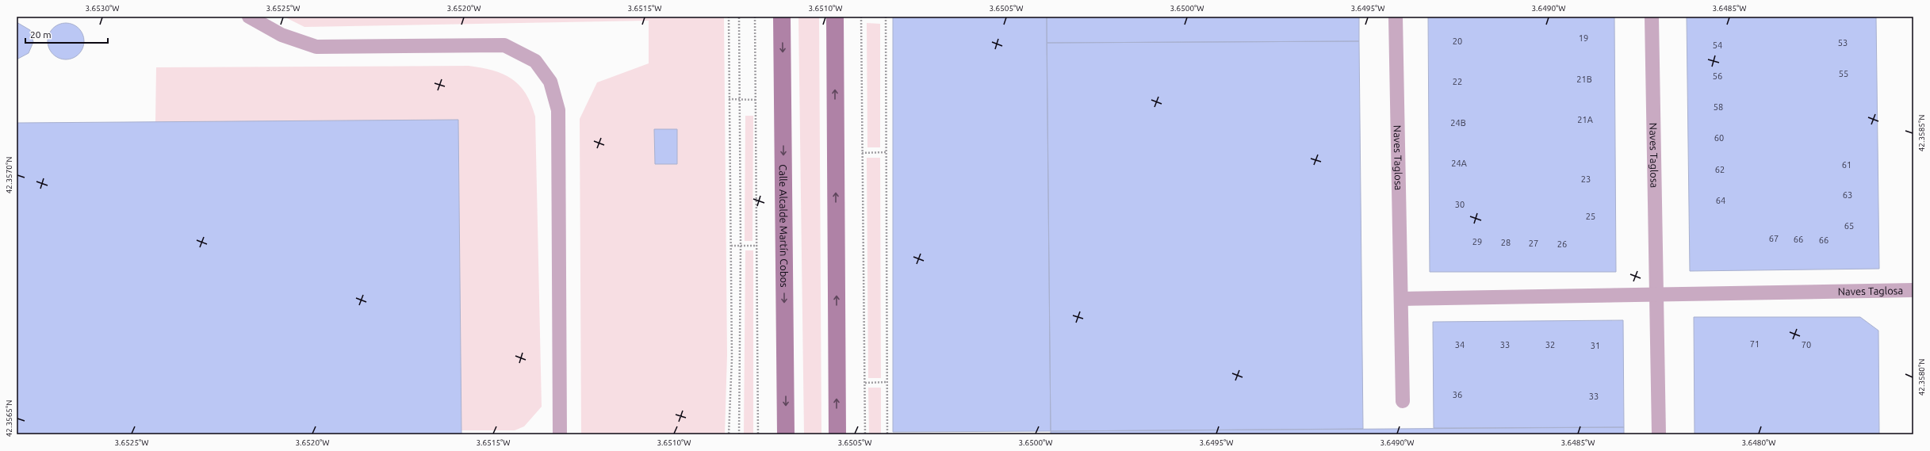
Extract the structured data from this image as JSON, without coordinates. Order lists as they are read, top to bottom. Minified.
{"streets":{"main road":["Calle Alcalde Martín Cobos"],"lane":["Naves Taglosa"]},"house_numbers":["19","20","53","54","55","56","21B","22","58","21A","24B","60","24A","61","62","23","63","64","30","25","65","67","66","66","29","28","27","26","71","34","33","32","70","31","36","33"],"scale_bar":"20 m","coordinates":["3.6530°W","3.6525°W","3.6520°W","3.6515°W","3.6510°W","3.6505°W","3.6500°W","3.6495°W","3.6490°W","3.6485°W","42.3585°N","42.3570°N","42.3580°N","42.3565°N","3.6480°W"]}
